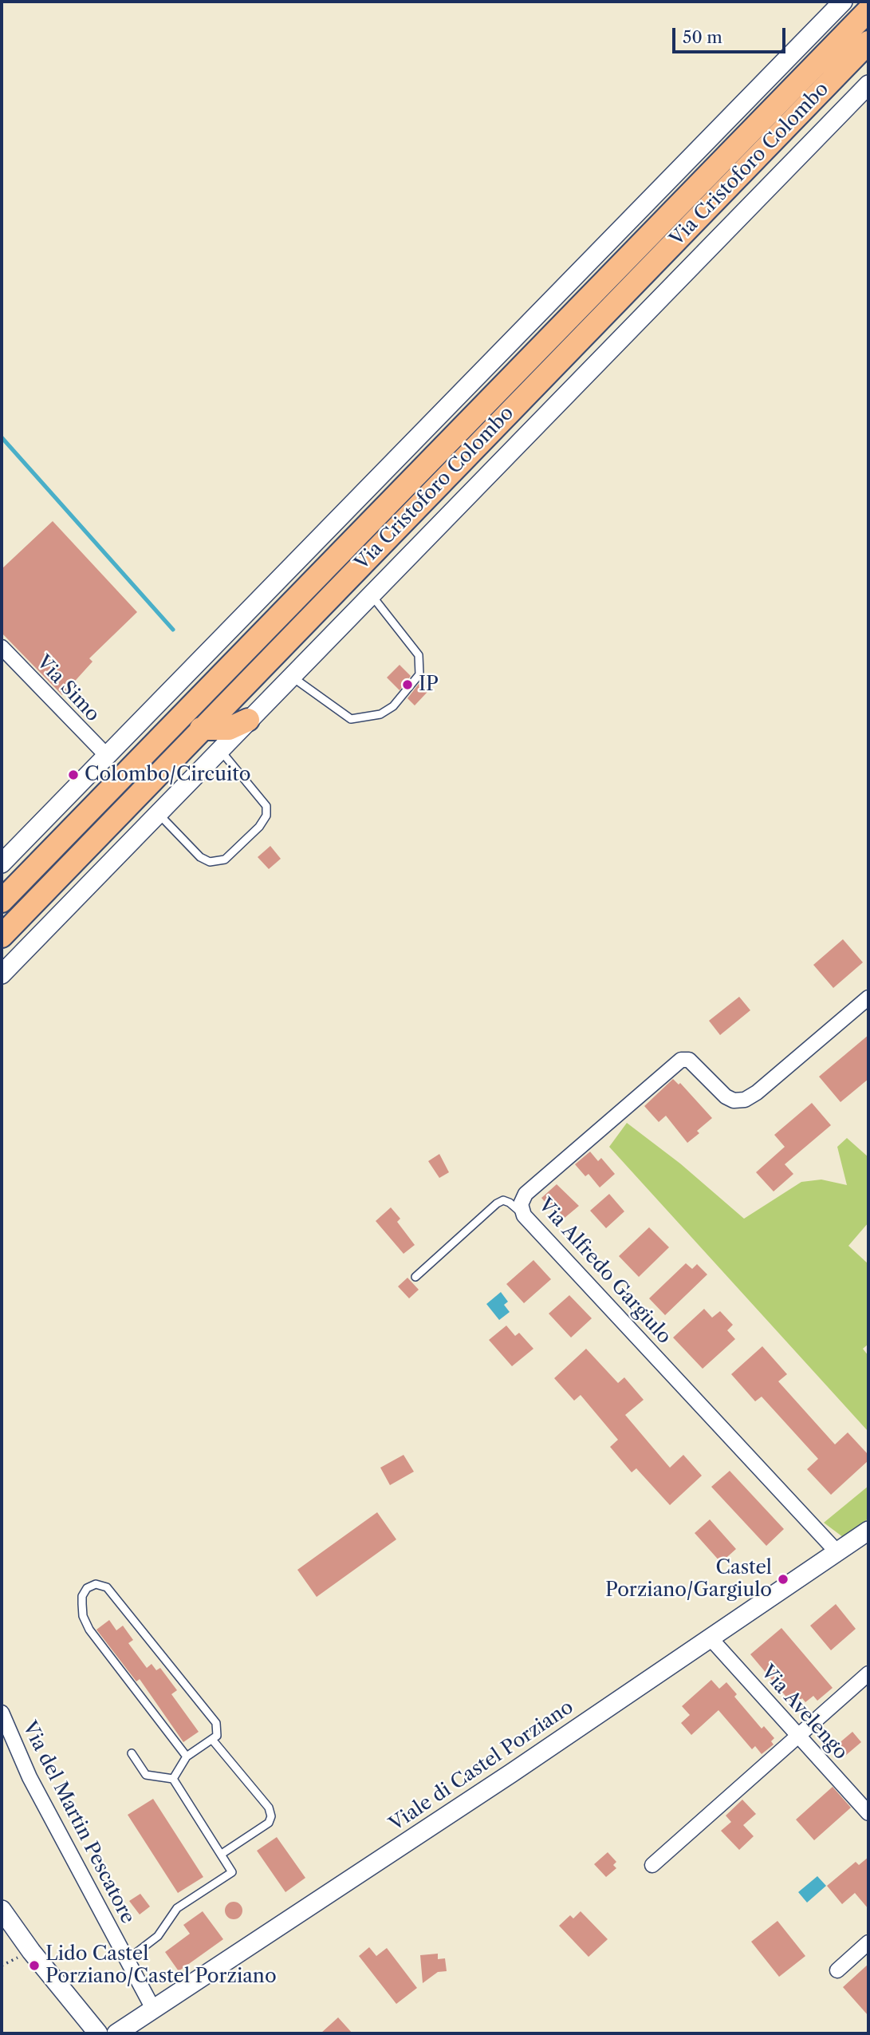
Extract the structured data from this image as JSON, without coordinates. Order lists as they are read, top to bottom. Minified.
{"streets":{"main road":["Via Cristoforo Colombo"],"street":["Via Simo","Via Alfredo Gargiulo","Via Avelengo","Viale di Castel Porziano","Via del Martin Pescatore"]},"crossings":[["Via Alfredo Gargiulo","Viale di Castel Porziano"],["Via Avelengo","Viale di Castel Porziano"],["Viale di Castel Porziano","Via del Martin Pescatore"]],"places":["IP","Colombo/Circuito","Castel Porziano/Gargiulo","Lido Castel Porziano/Castel Porziano"],"scale_bar":"50 m"}
